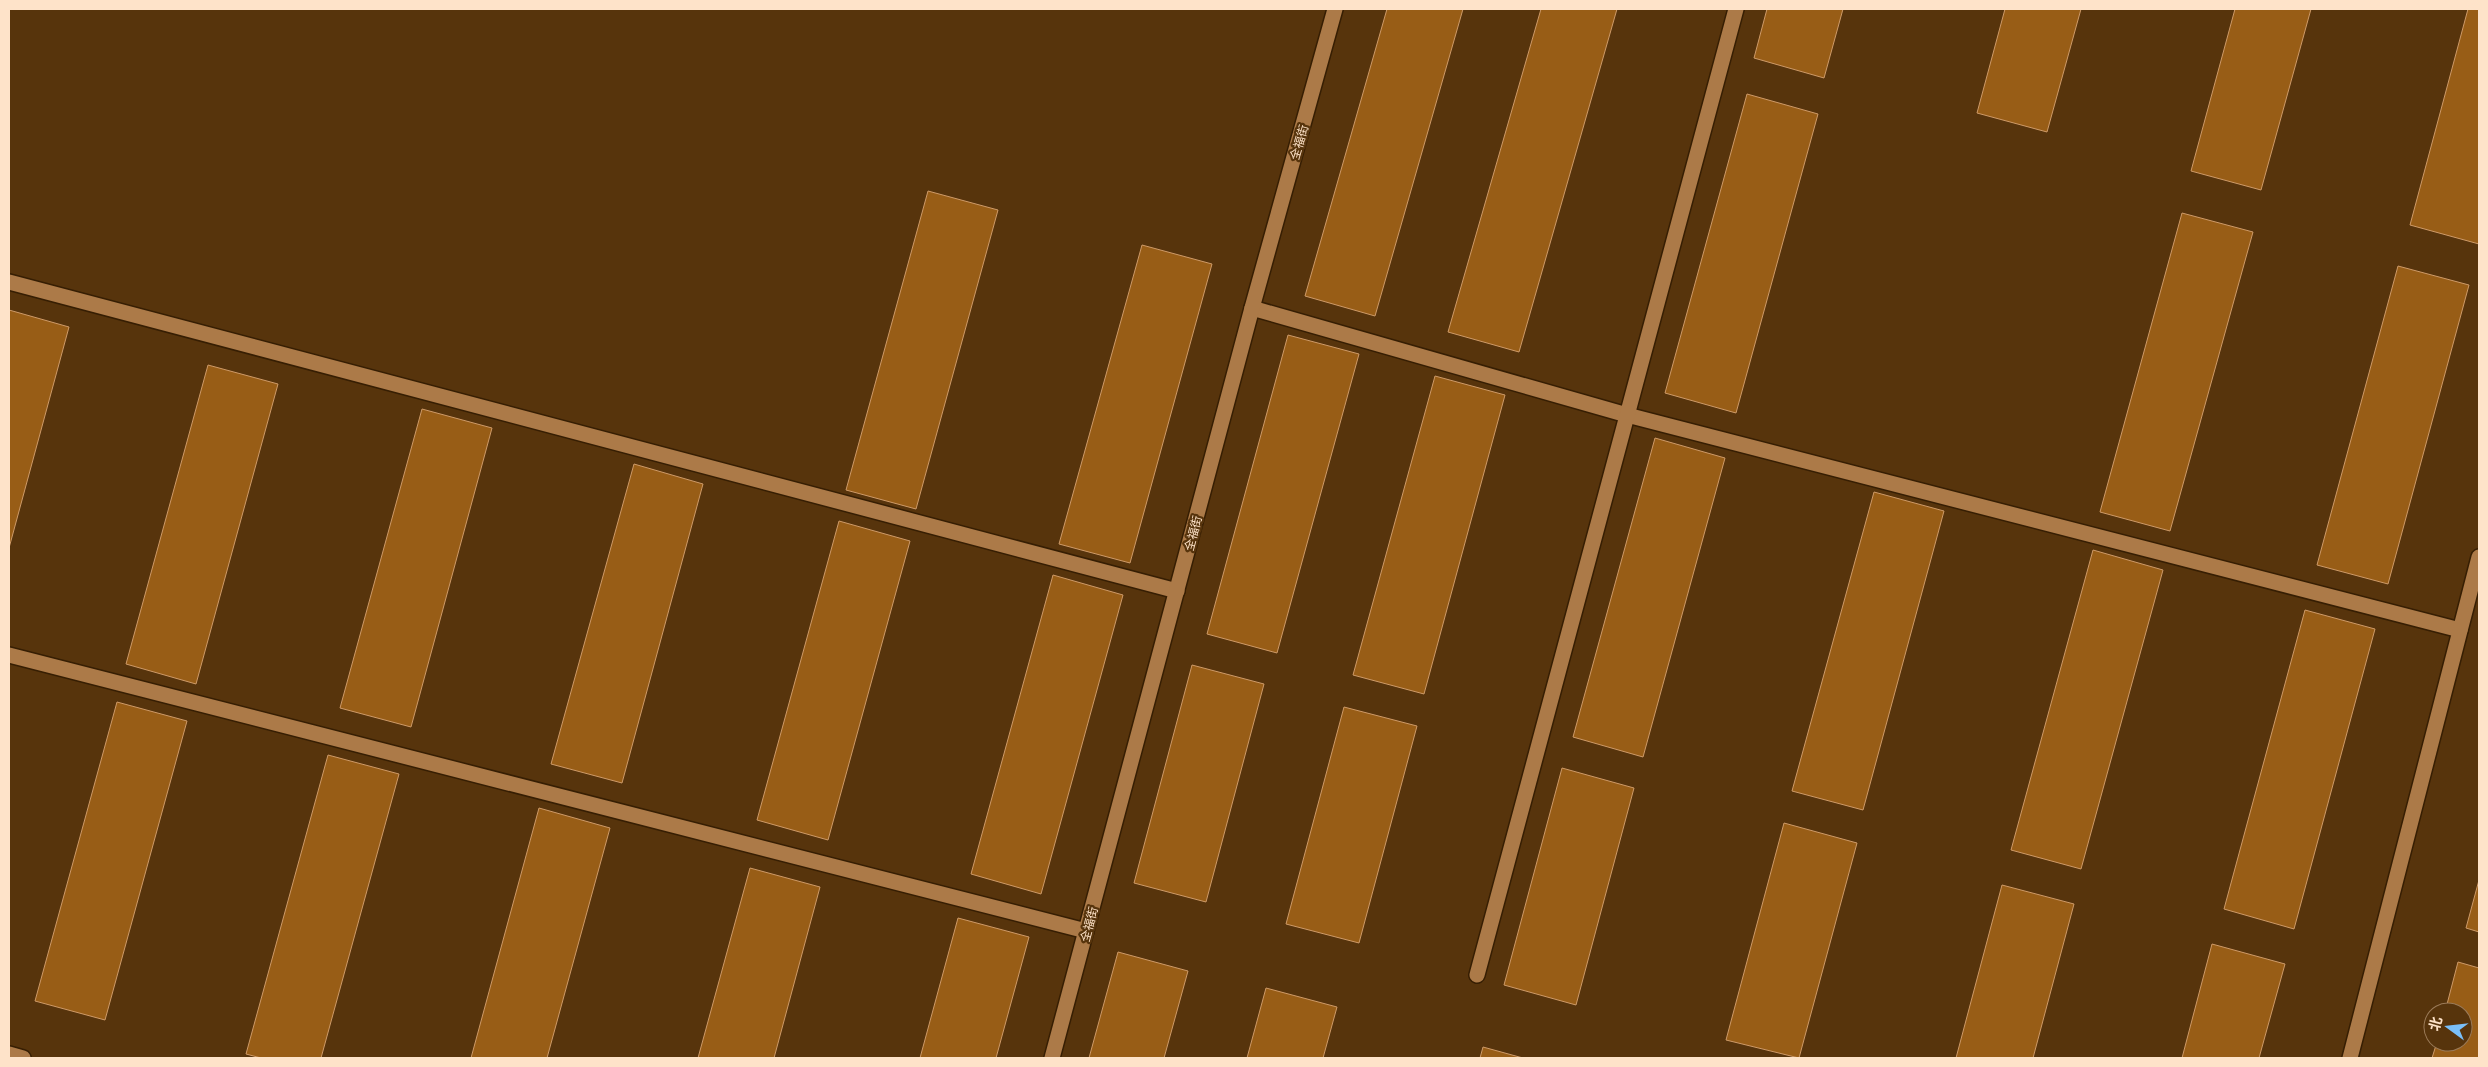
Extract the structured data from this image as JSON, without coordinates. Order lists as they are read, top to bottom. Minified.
{"streets":{"street":["全福街"]},"north":"left"}
